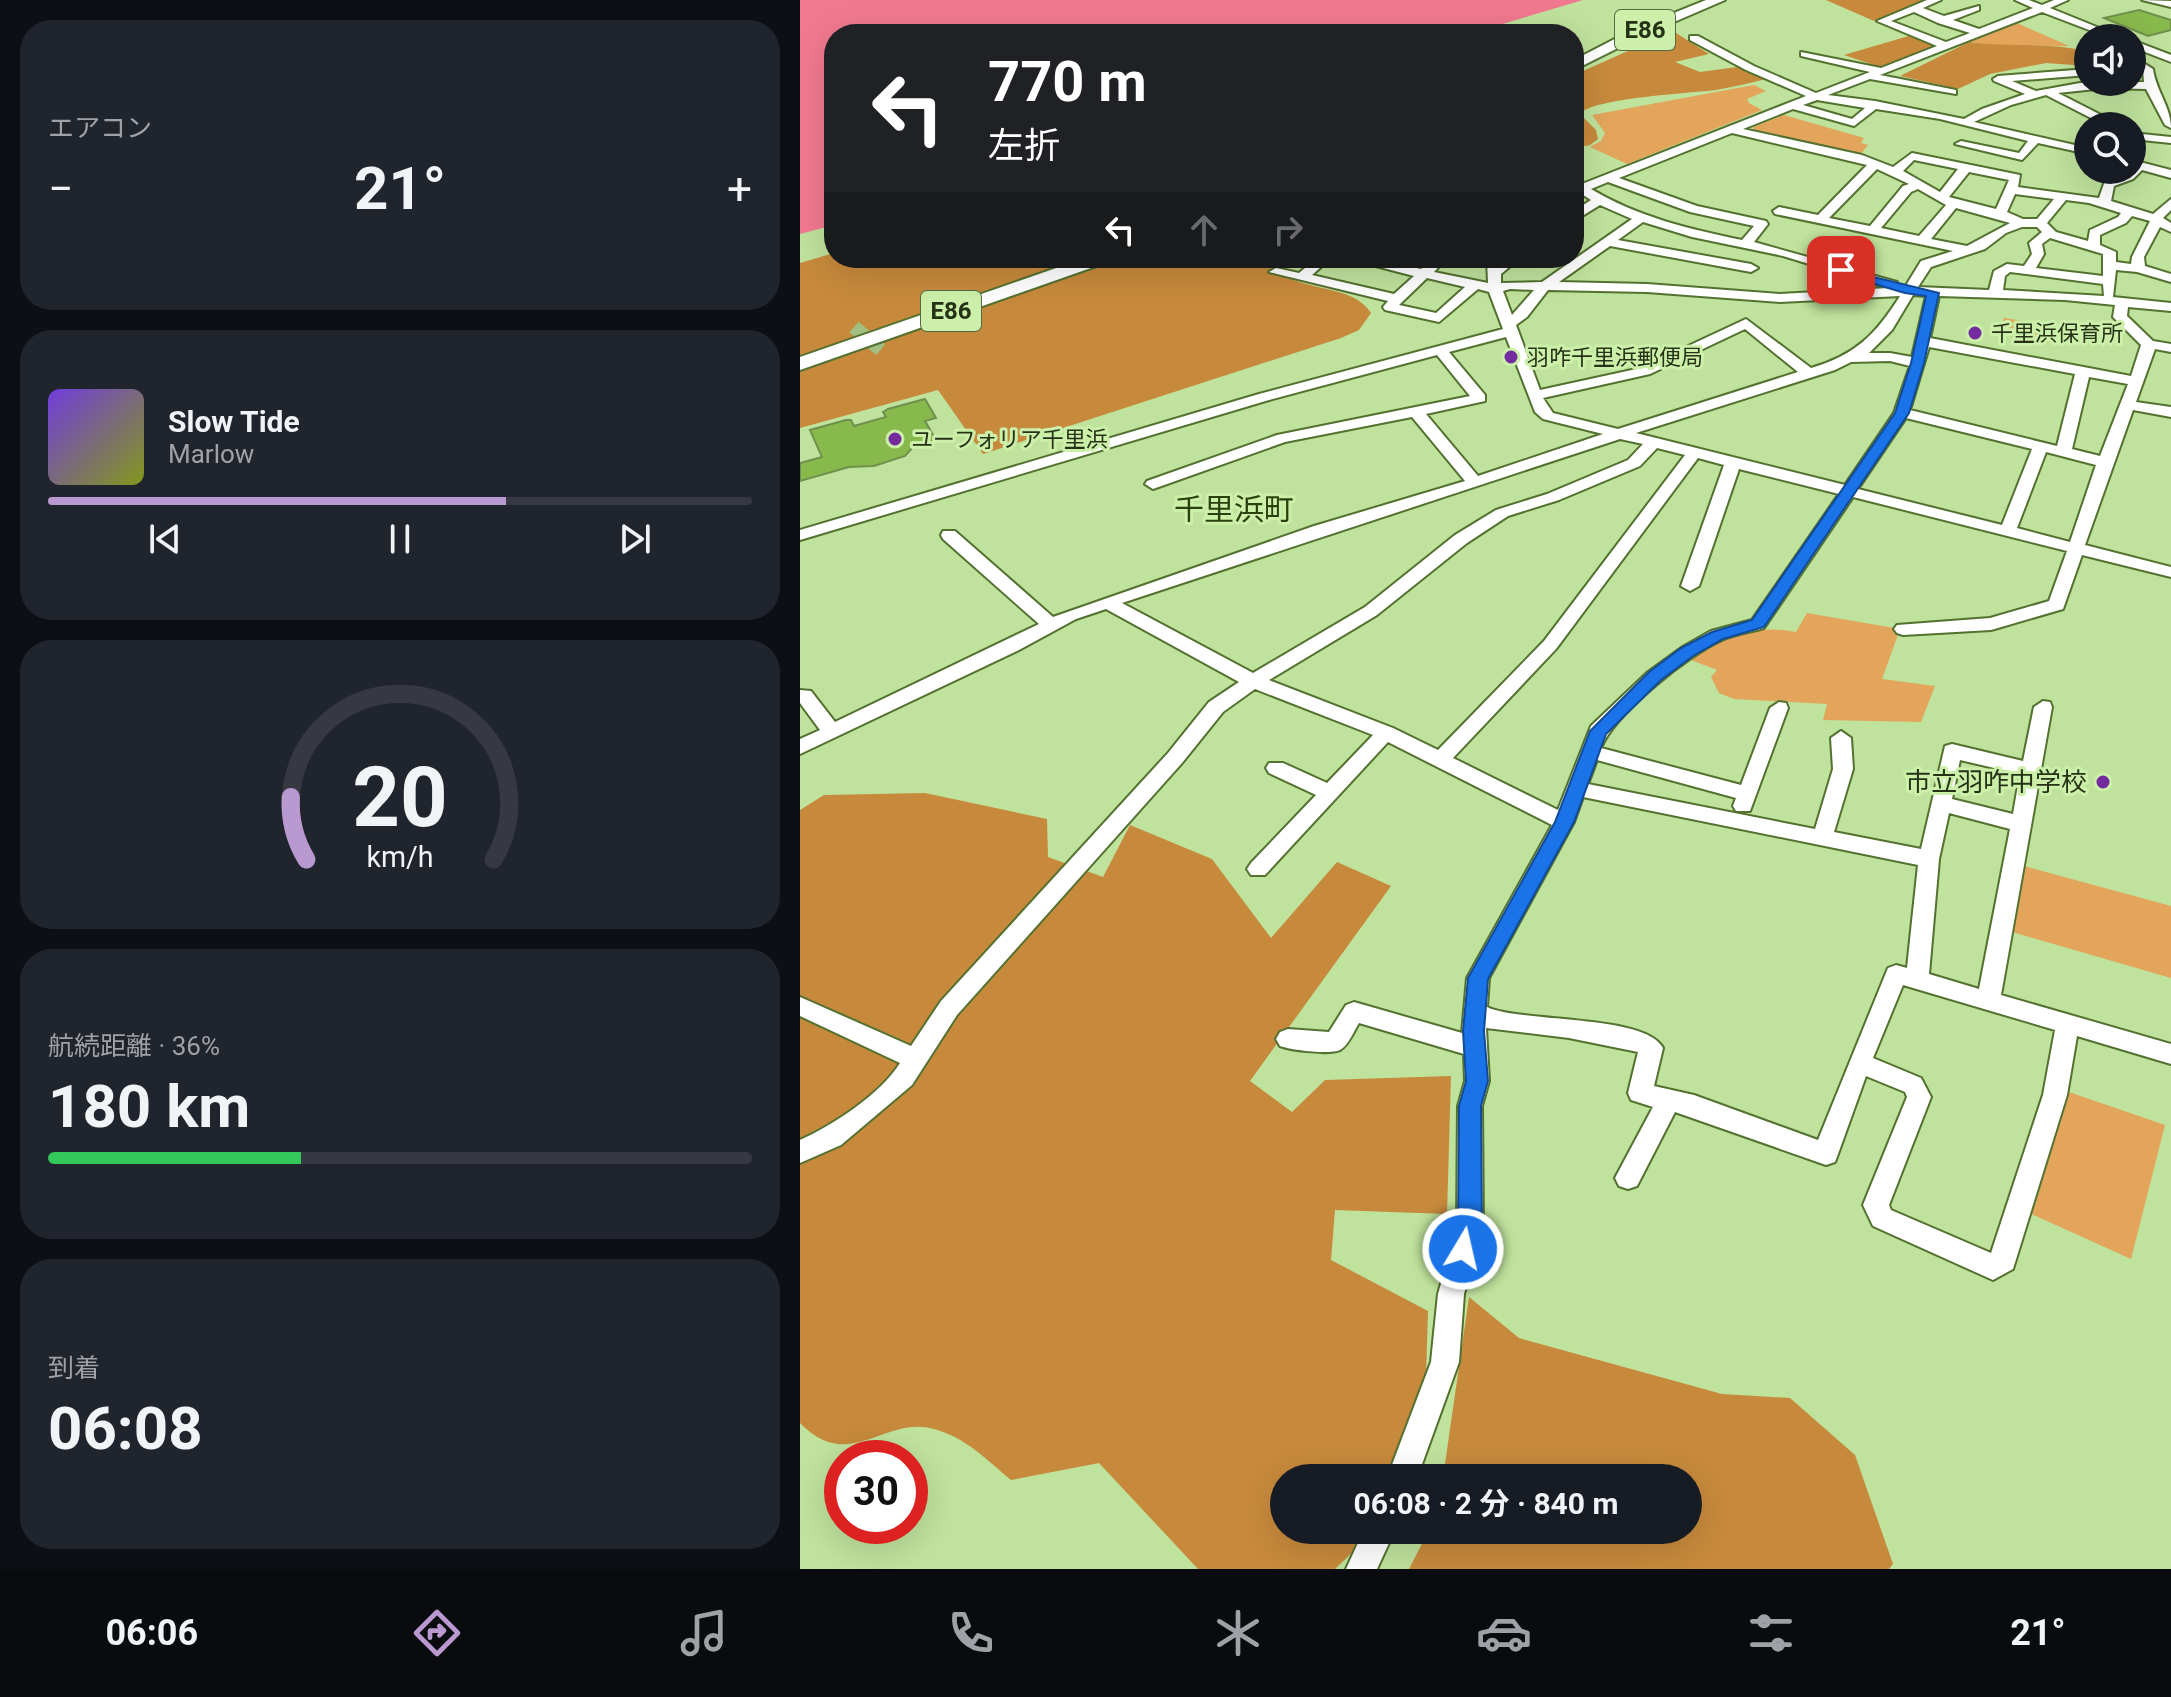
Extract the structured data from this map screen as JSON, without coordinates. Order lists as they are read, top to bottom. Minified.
{"streets":{"highway":["E86"]},"districts":["千里浜町"],"places":["千里浜保育所","羽咋千里浜郵便局","ユーフォリア千里浜","市立羽咋中学校"],"page":{"tile":["エアコン",["航続距離 · 36%","180 km"],["到着","06:08"]],"turn":["770 m","左折"],"heat":["−","21°","+"],"song":["Slow Tide","Marlow"],"limit":"30","trip":"06:08 · 2 分 · 840 m","tabs":["06:06","21°"],"gauge":["20","km/h"]}}
